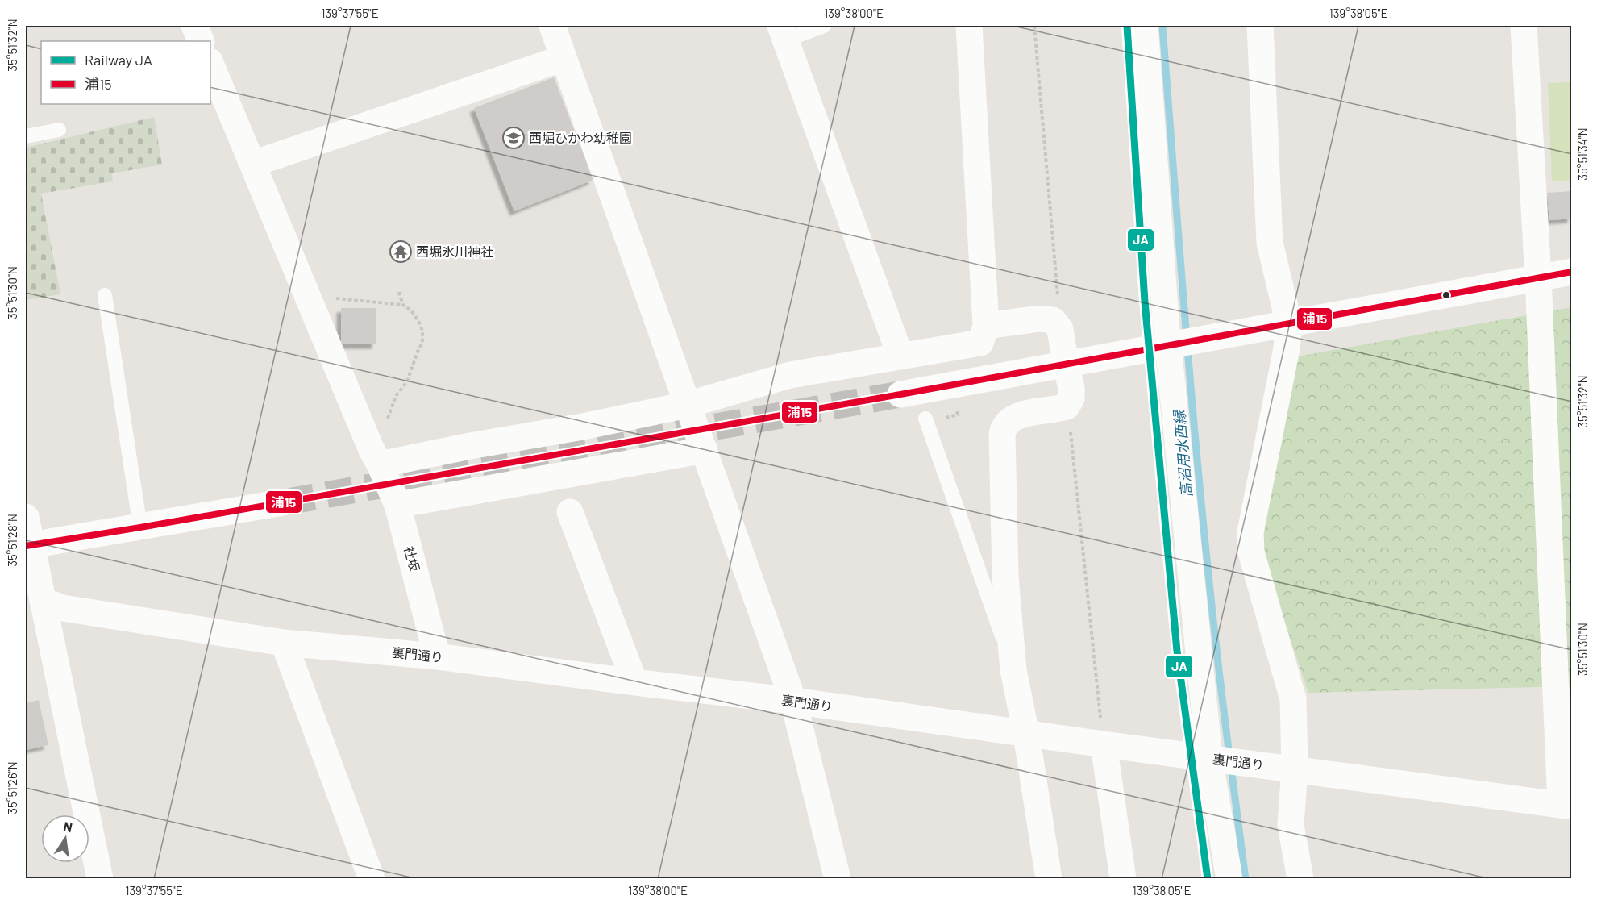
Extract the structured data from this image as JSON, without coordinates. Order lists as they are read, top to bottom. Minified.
{"streets":{"street":["社坂","裏門通り"]},"crossings":[["社坂","裏門通り"]],"water":["高沼用水西縁"],"places":{"school or university":["西堀ひかわ幼稚園"],"temple":["西堀氷川神社"]},"lines":["rail line JA","transit line 浦15"],"legend":["Railway JA","浦15"],"north":"top","coordinates":["139°37'55\"E","139°38'00\"E","139°38'05\"E","35°51'32\"N","35°51'34\"N","35°51'30\"N","35°51'28\"N","35°51'26\"N"]}
